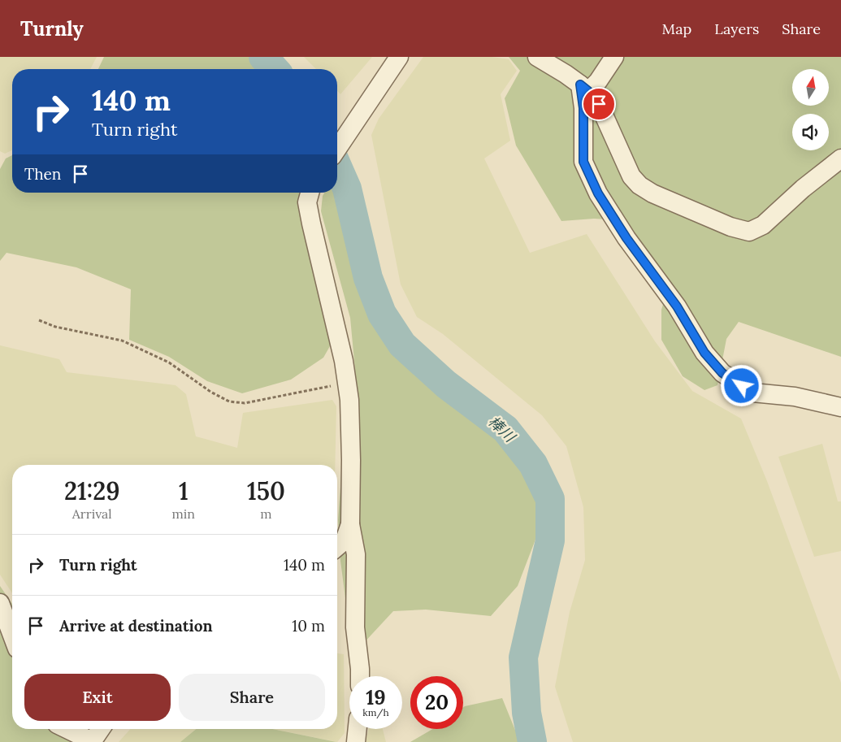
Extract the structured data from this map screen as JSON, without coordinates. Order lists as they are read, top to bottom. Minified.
{"water":["棒川"],"north":"top","page":{"header":"Turnly","nav":["Map","Layers","Share"],"turn":["140 m","Turn right"],"then":"Then","eta":["21:29","Arrival","1","min","150","m"],"list":[{"name":"Turn right","value":"140 m"},{"name":"Arrive at destination","value":"10 m"}],"buttons":["Exit","Share"],"speed":"19 km/h","limit":"20"}}
